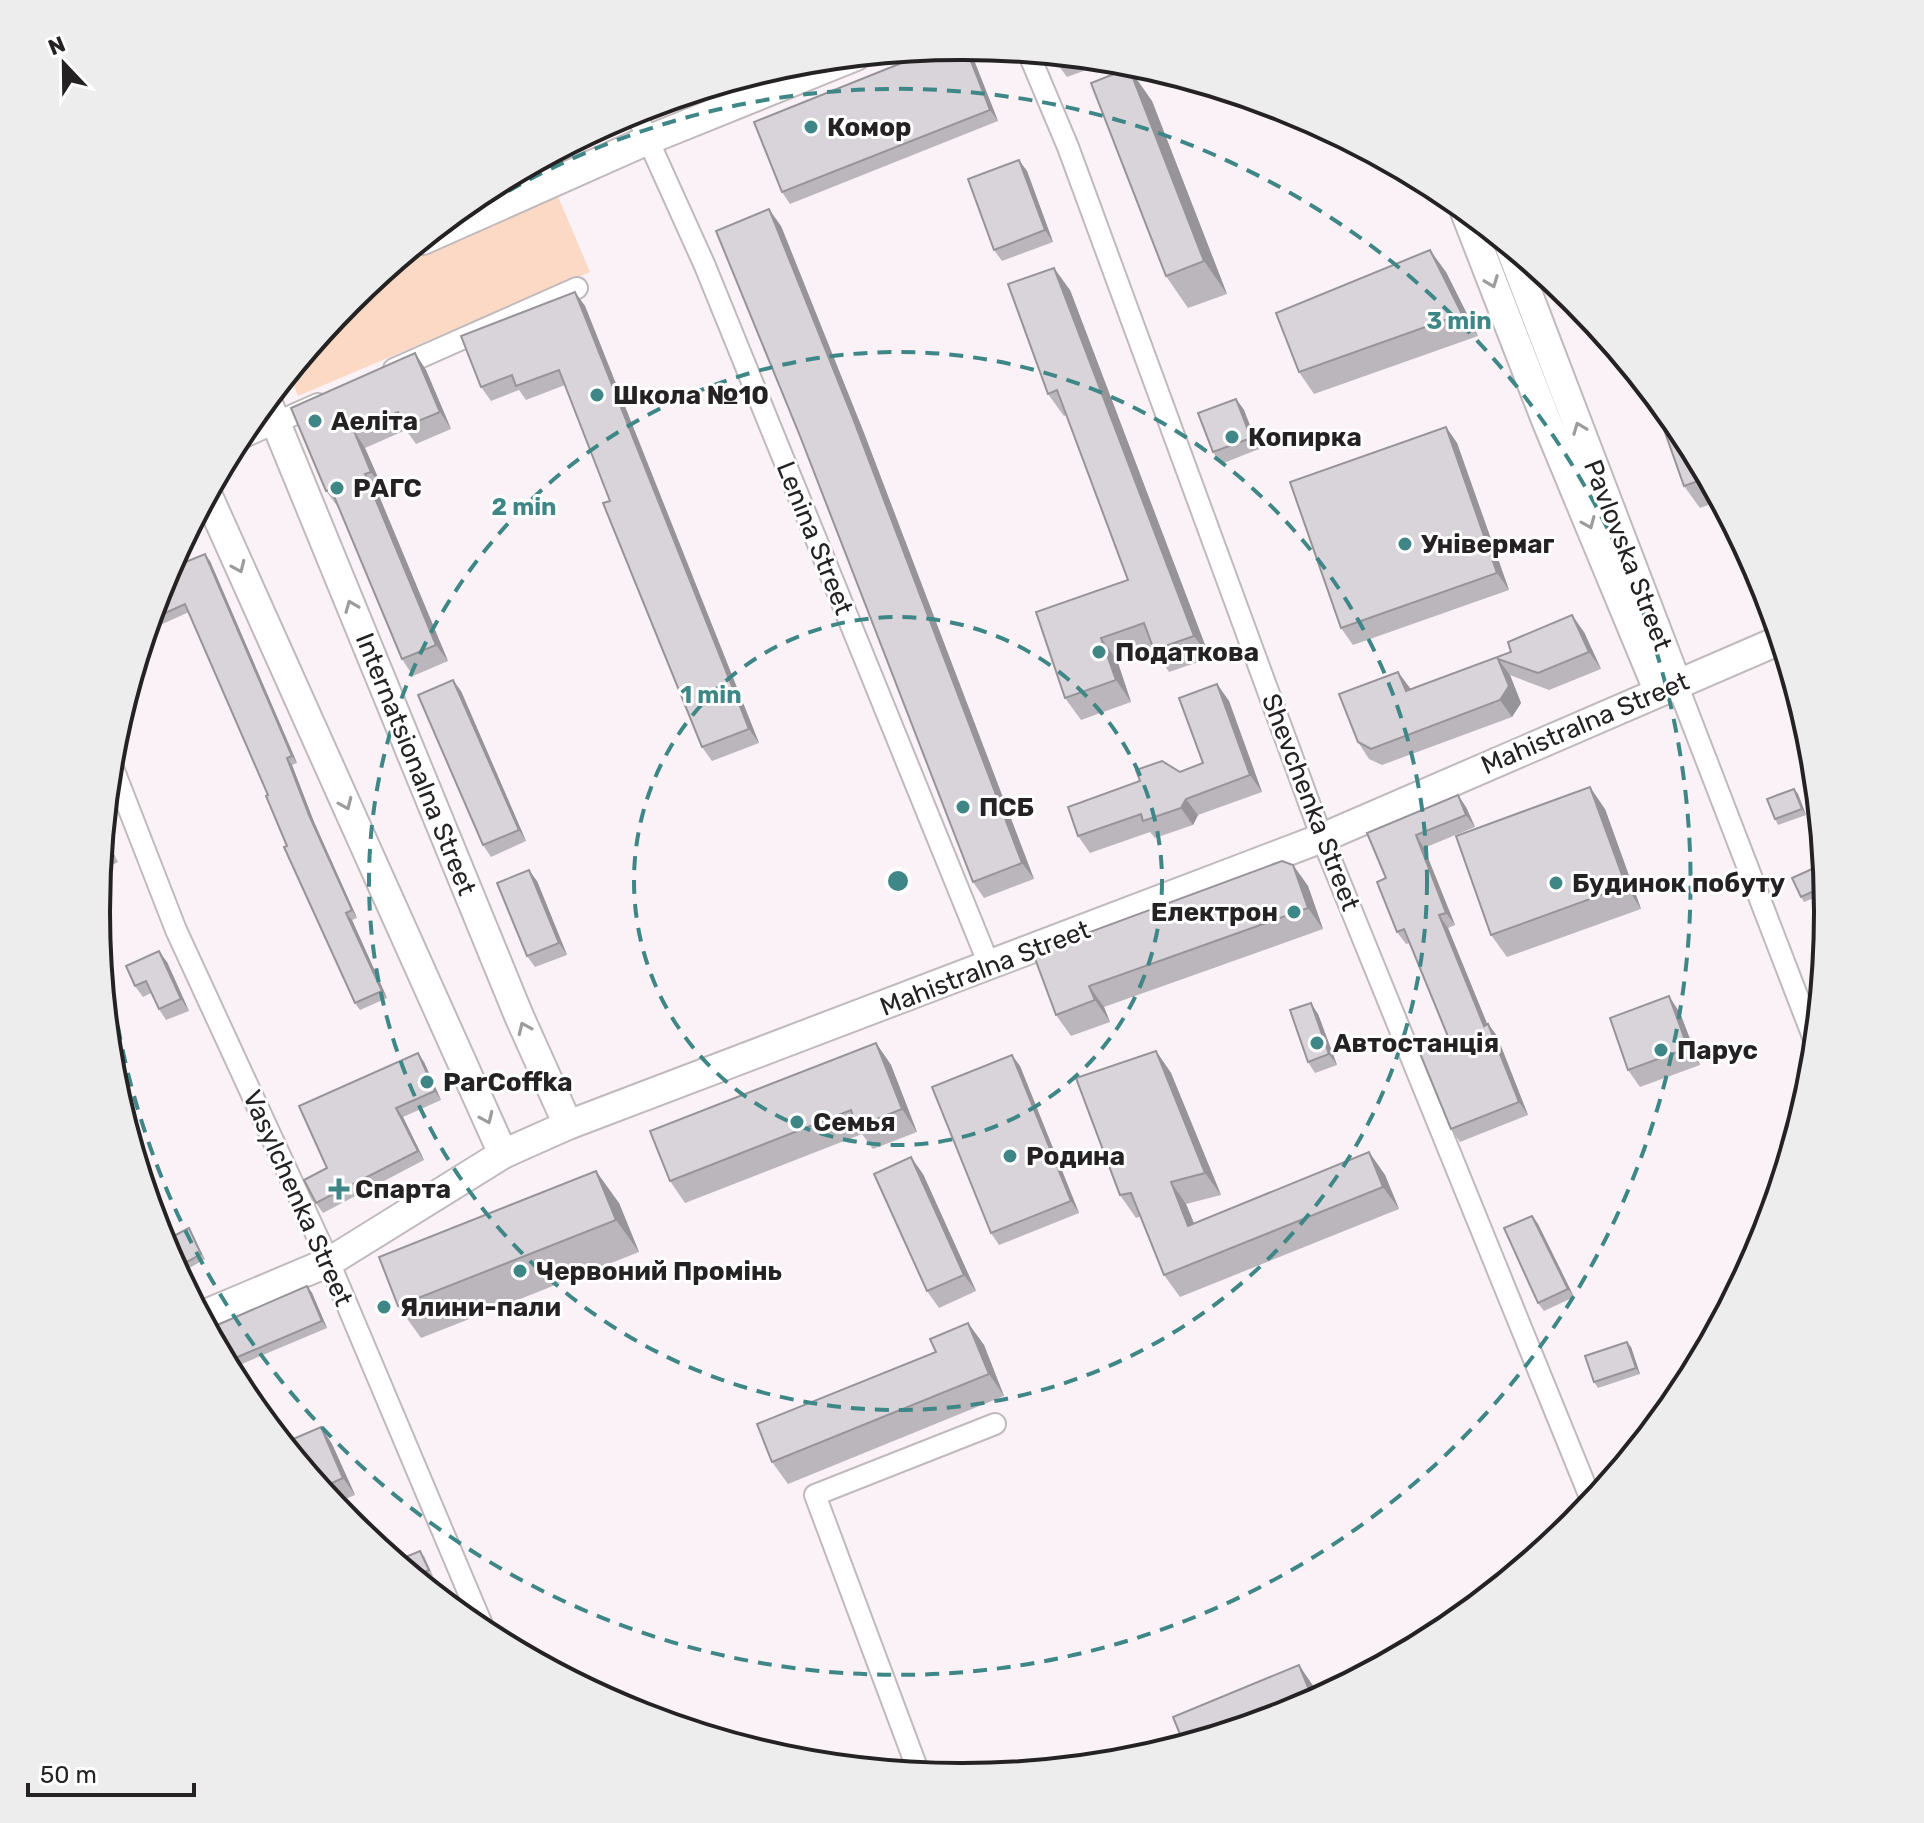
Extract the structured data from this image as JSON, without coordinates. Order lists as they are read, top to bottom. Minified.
{"streets":{"street":["Lenina Street","Pavlovska Street","Mahistralna Street","Internatsionalna Street","Shevchenka Street","Vasylchenka Street"]},"crossings":[["Lenina Street","Mahistralna Street"],["Pavlovska Street","Mahistralna Street"],["Mahistralna Street","Internatsionalna Street"],["Mahistralna Street","Shevchenka Street"],["Mahistralna Street","Vasylchenka Street"]],"places":{"other":["Комор","Школа №10","Аеліта","Копирка","РАГС","Універмаг","Податкова","ПСБ","Будинок побуту","Електрон","Автостанція","Парус","ParCoffka","Семья","Родина","Червоний Промінь","Ялини-пали"],"health":["Спарта"]},"scale_bar":"50 m","north":"top","rings":["3 min","2 min","1 min"]}
